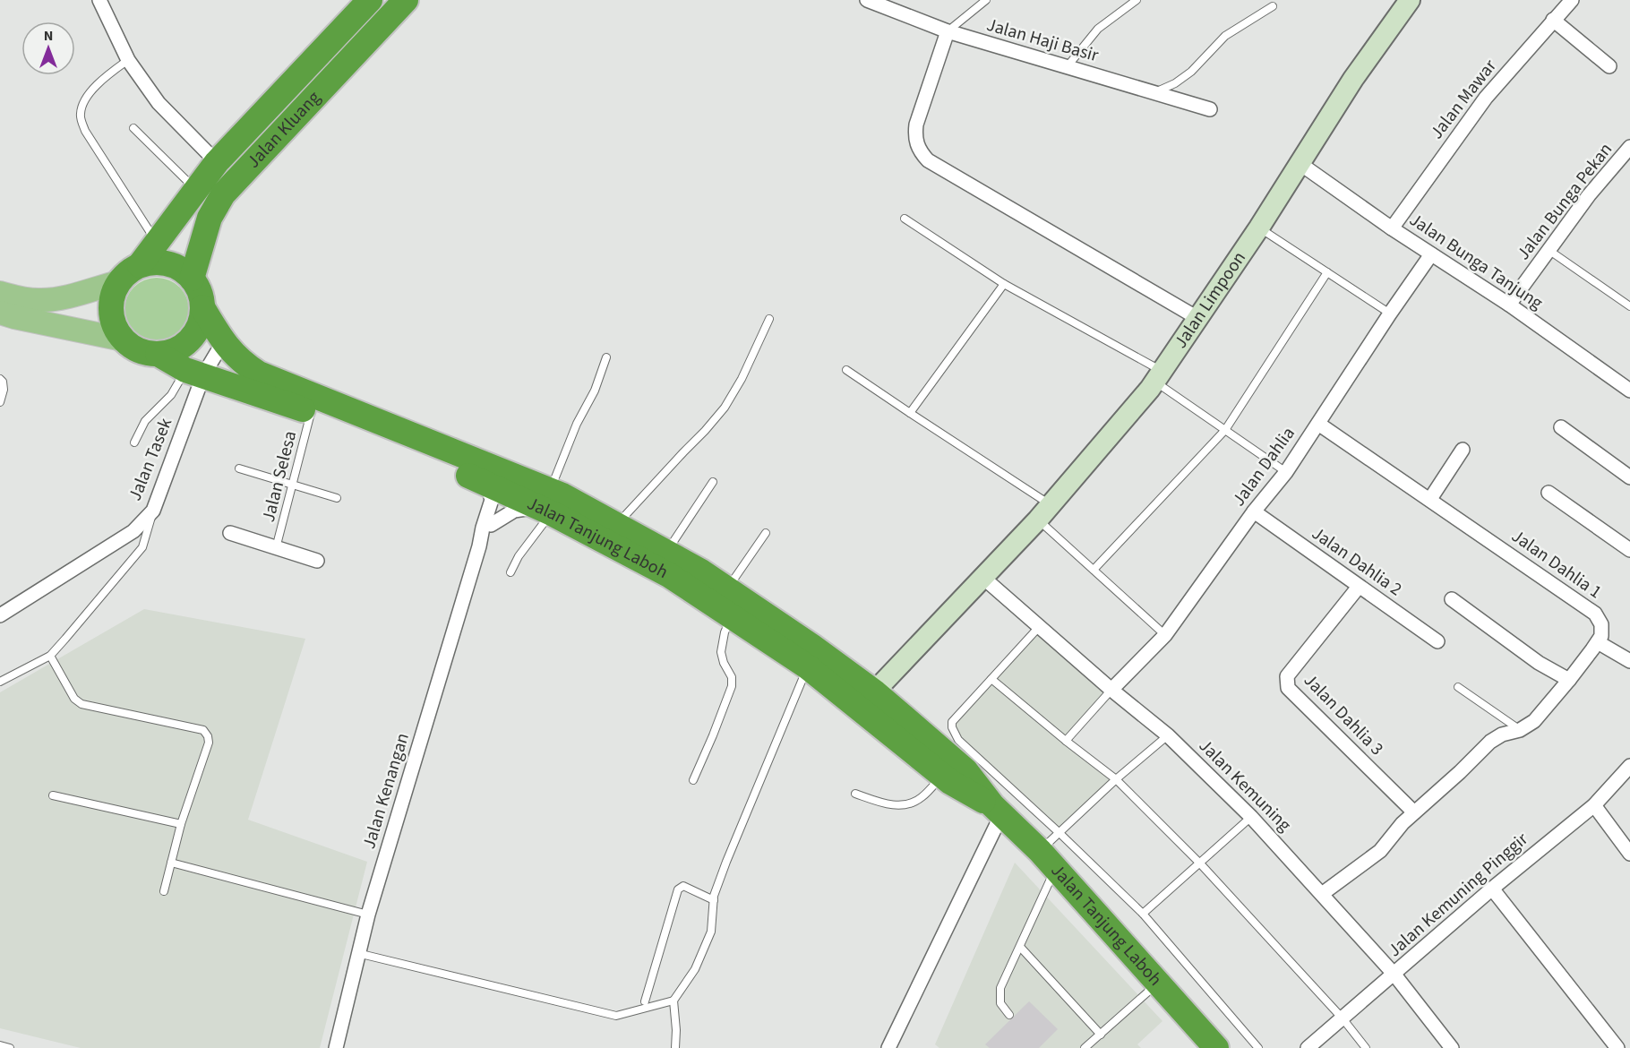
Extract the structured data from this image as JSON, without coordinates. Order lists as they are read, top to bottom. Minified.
{"streets":{"highway":["Jalan Kluang","Jalan Tanjung Laboh"],"street":["Jalan Haji Basir","Jalan Mawar","Jalan Bunga Pekan","Jalan Bunga Tanjung","Jalan Limpoon","Jalan Tasek","Jalan Dahlia","Jalan Dahlia 2","Jalan Dahlia 1","Jalan Dahlia 3","Jalan Kemuning","Jalan Kenangan","Jalan Kemuning Pinggir"],"lane":["Jalan Selesa"]},"crossings":[["Jalan Mawar","Jalan Bunga Tanjung"],["Jalan Kluang","Jalan Tanjung Laboh"],["Jalan Bunga Pekan","Jalan Bunga Tanjung"],["Jalan Bunga Tanjung","Jalan Limpoon"],["Jalan Bunga Tanjung","Jalan Dahlia"],["Jalan Limpoon","Jalan Tanjung Laboh"],["Jalan Limpoon","Jalan Kemuning"],["Jalan Tasek","Jalan Tanjung Laboh"],["Jalan Dahlia","Jalan Dahlia 2"],["Jalan Dahlia","Jalan Dahlia 1"],["Jalan Dahlia","Jalan Kemuning"],["Jalan Selesa","Jalan Tanjung Laboh"],["Jalan Tanjung Laboh","Jalan Kenangan"],["Jalan Dahlia 2","Jalan Dahlia 3"],["Jalan Kemuning","Jalan Kemuning Pinggir"]],"north":"top"}
